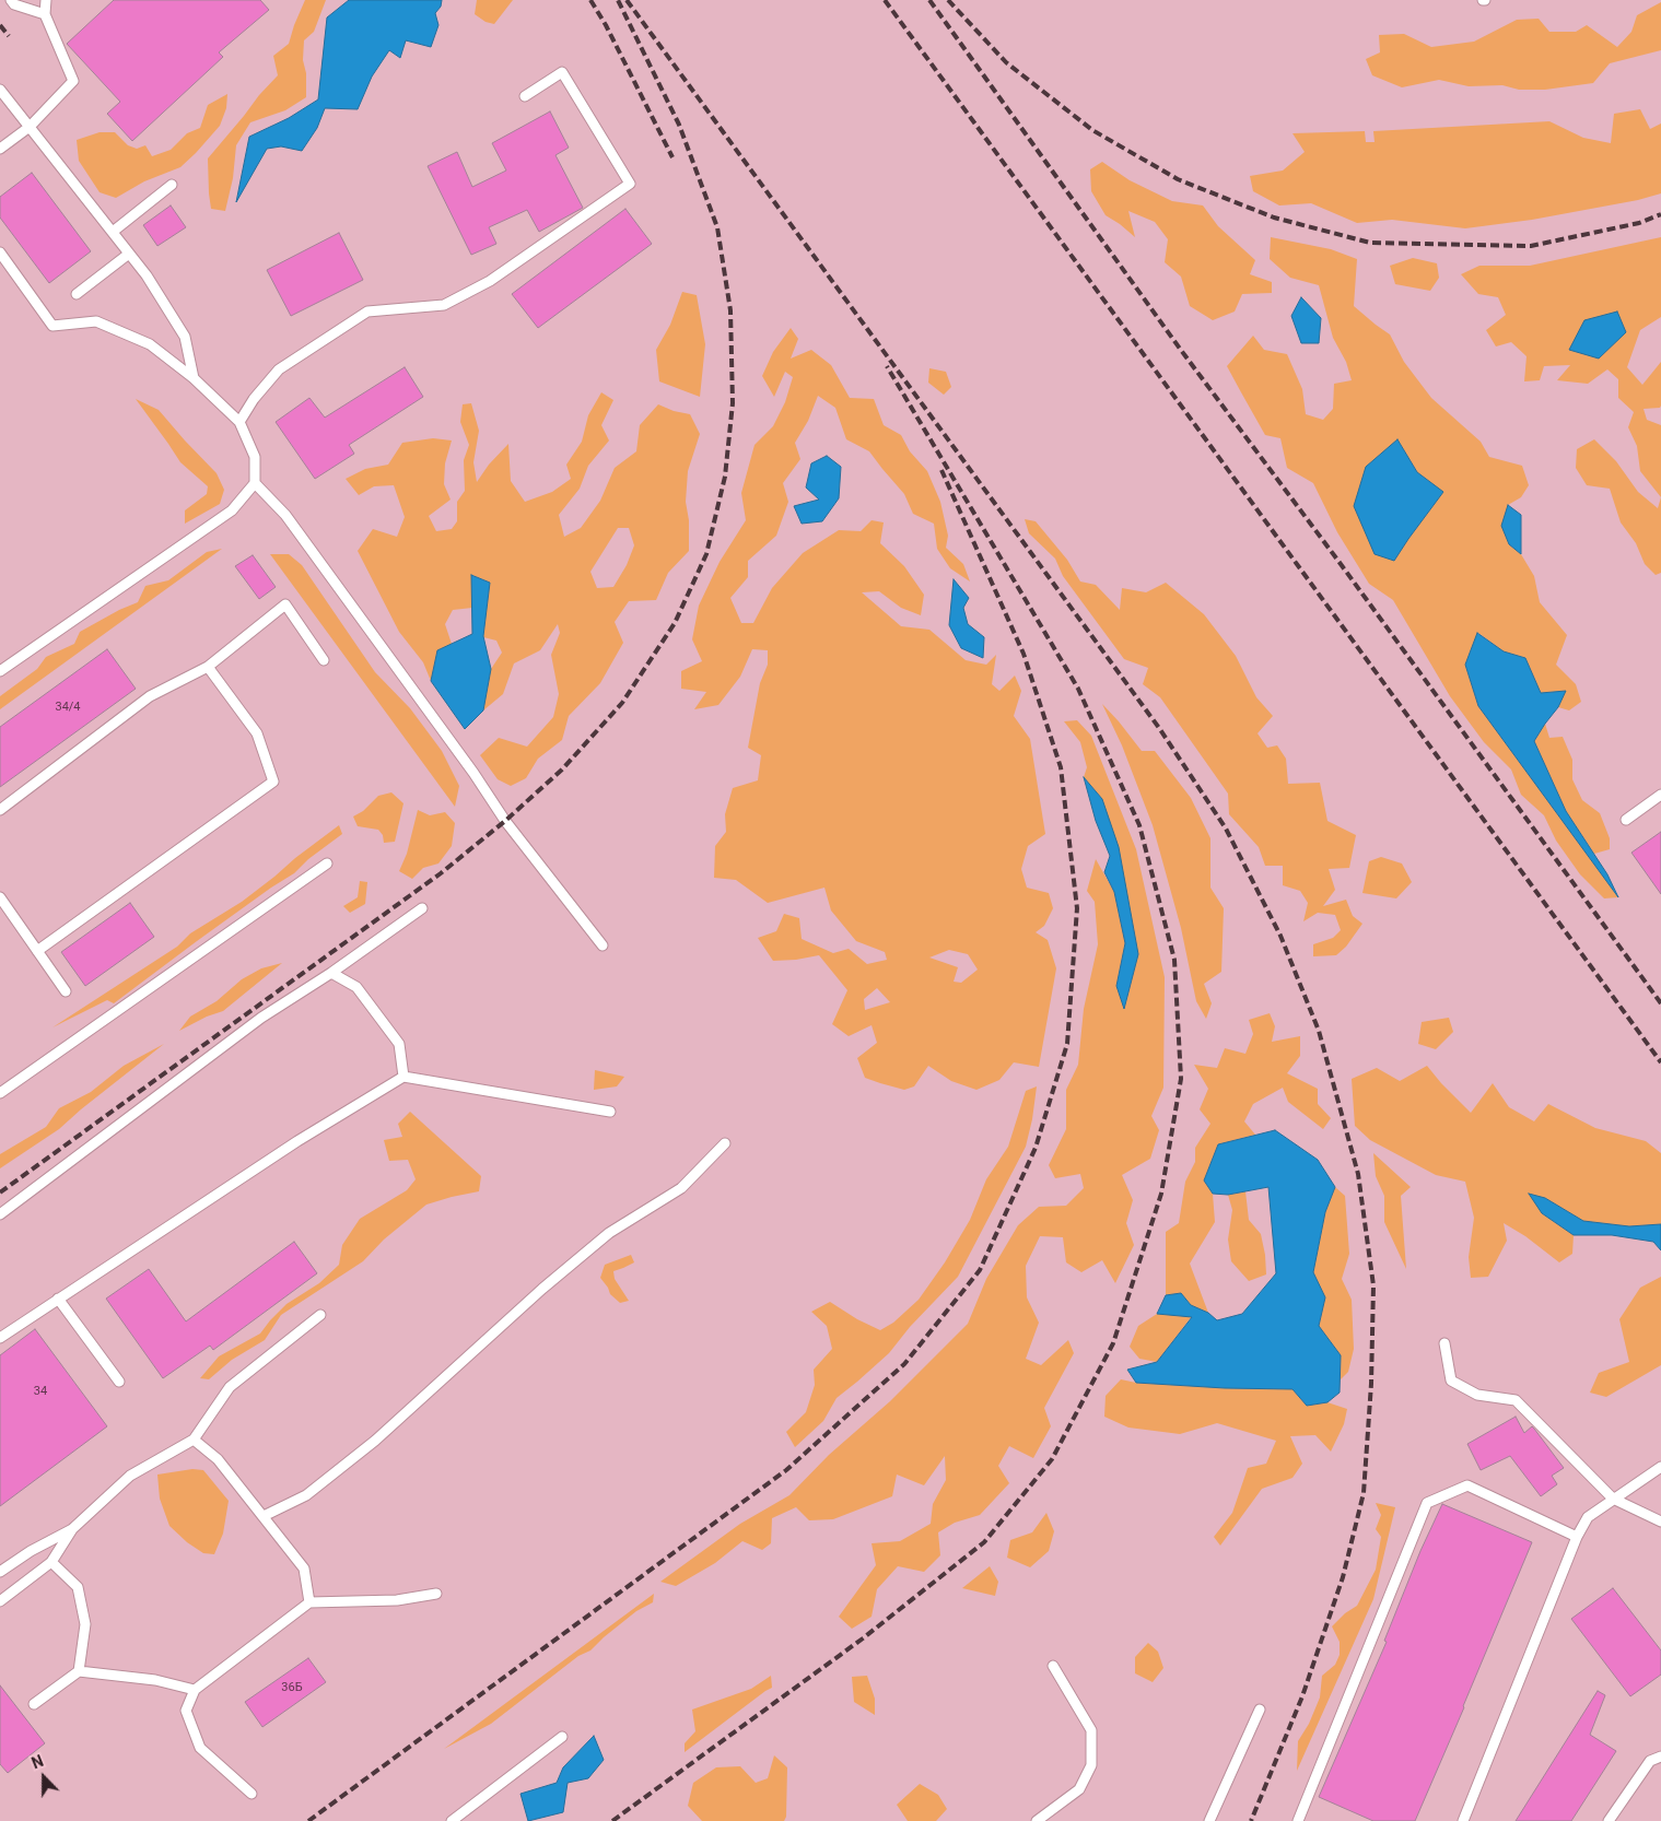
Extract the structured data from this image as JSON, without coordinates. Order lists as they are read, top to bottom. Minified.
{"house_numbers":["34/4","34","36Б"],"north":"top"}
